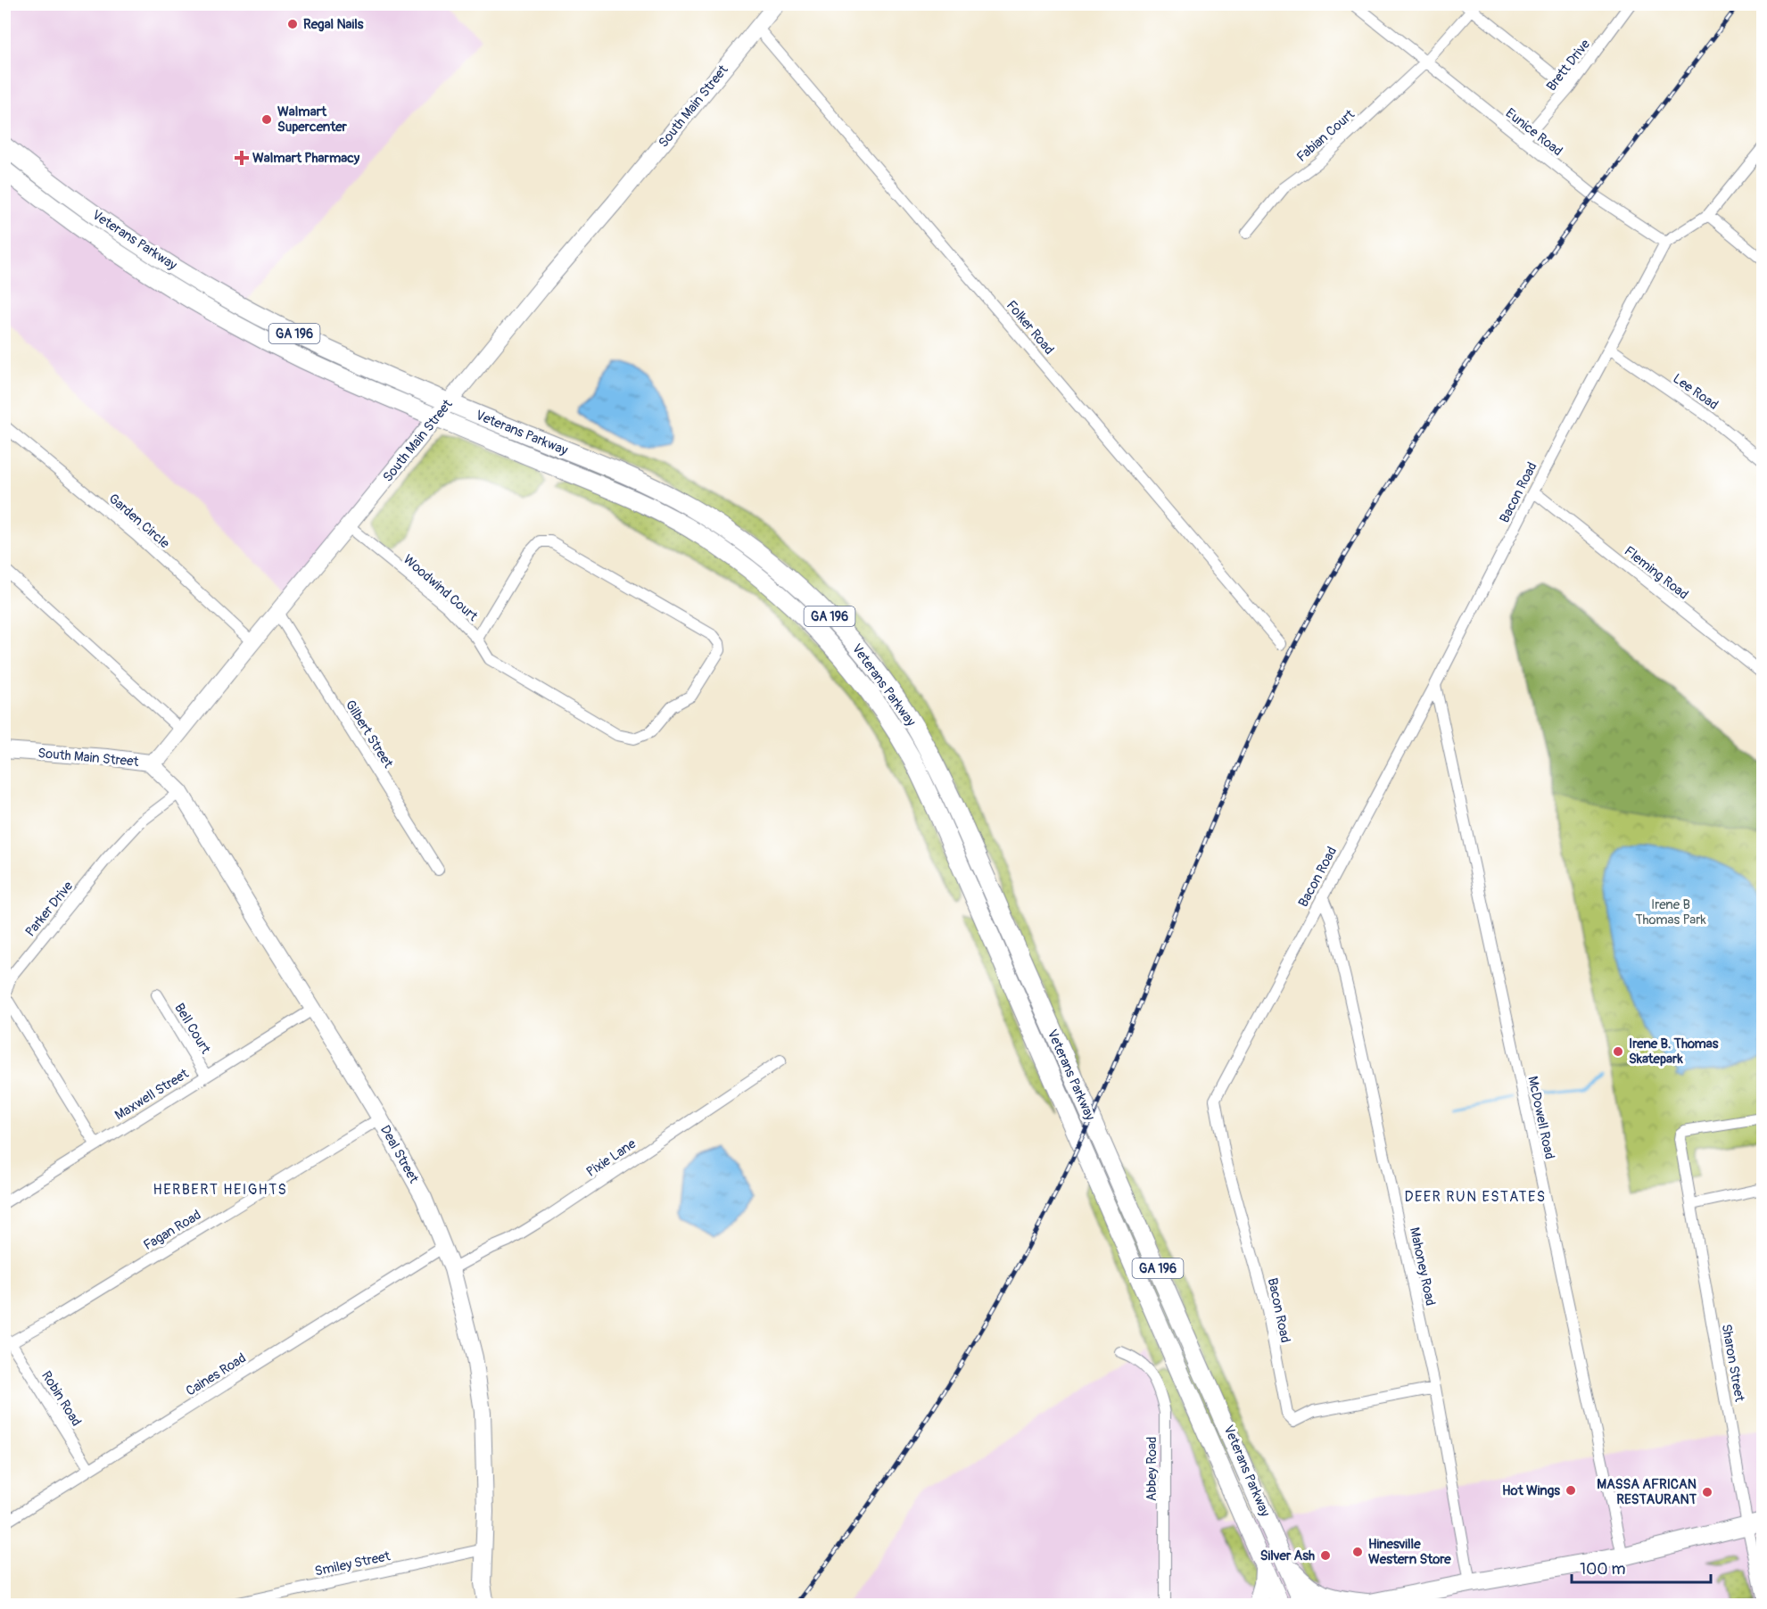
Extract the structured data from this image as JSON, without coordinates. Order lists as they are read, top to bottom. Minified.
{"streets":{"main road":["Veterans Parkway","GA 196"],"street":["Brett Drive","South Main Street","Eunice Road","Fabian Court","Folker Road","Lee Road","Bacon Road","Garden Circle","Fleming Road","Woodwind Court","Gilbert Street","Parker Drive","Bell Court","Maxwell Street","McDowell Road","Deal Street","Pixie Lane","Fagan Road","Mahoney Road","Sharon Street","Caines Road","Robin Road","Abbey Road","Smiley Street"]},"crossings":[["Brett Drive","Eunice Road"],["South Main Street","Veterans Parkway"],["South Main Street","Folker Road"],["South Main Street","Garden Circle"],["South Main Street","Woodwind Court"],["South Main Street","Gilbert Street"],["South Main Street","Deal Street"],["Eunice Road","Fabian Court"],["Eunice Road","Bacon Road"],["Veterans Parkway","GA 196"],["Lee Road","Bacon Road"],["Bacon Road","Fleming Road"],["Bacon Road","McDowell Road"],["Bacon Road","Mahoney Road"],["Parker Drive","Maxwell Street"],["Parker Drive","Deal Street"],["Bell Court","Maxwell Street"],["Maxwell Street","Deal Street"],["Deal Street","Pixie Lane"],["Deal Street","Fagan Road"],["Deal Street","Caines Road"],["Deal Street","Smiley Street"],["Fagan Road","Robin Road"],["Caines Road","Robin Road"]],"districts":["HERBERT HEIGHTS","DEER RUN ESTATES"],"parks":["Irene B Thomas Park"],"places":{"other":["Regal Nails","Walmart Supercenter","Irene B. Thomas Skatepark","Hot Wings","MASSA AFRICAN RESTAURANT","Hinesville Western Store","Silver Ash"],"health":["Walmart Pharmacy"]},"scale_bar":"100 m"}
